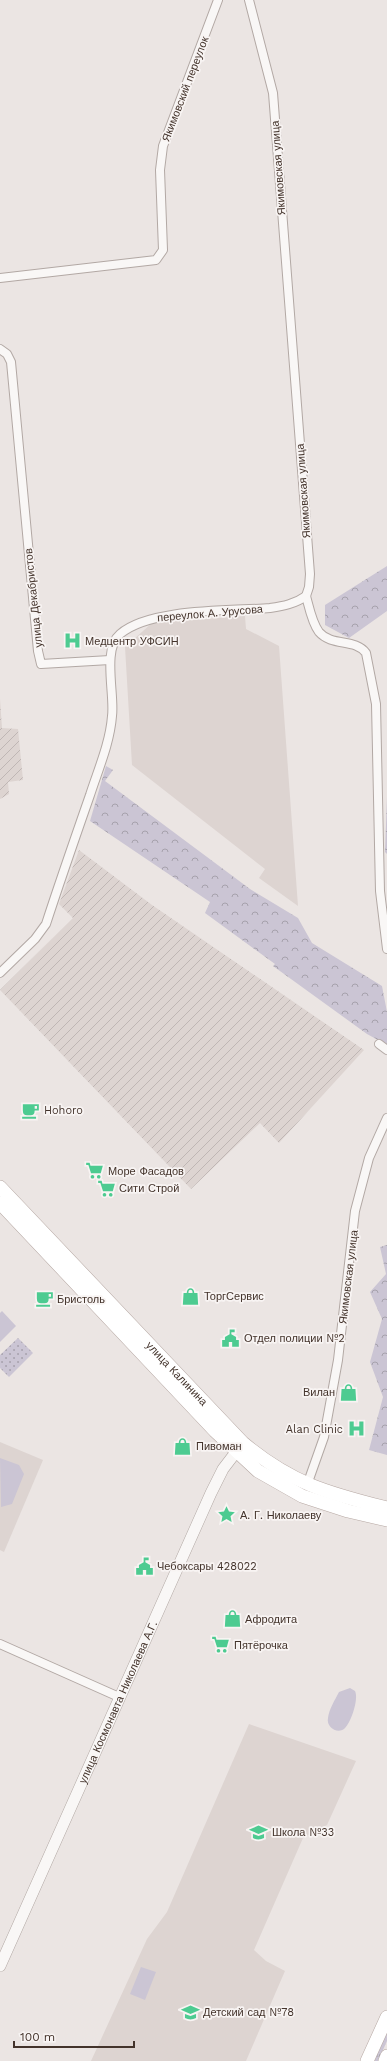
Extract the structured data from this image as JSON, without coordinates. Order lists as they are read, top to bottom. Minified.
{"streets":{"main road":["улица Калинина"],"street":["Якимовский переулок","Якимовская улица","улица Декабристов","переулок А. Урусова","улица Космонавта Николаева А.Г."]},"crossings":[["Якимовская улица","переулок А. Урусова"],["Якимовская улица","улица Калинина"],["улица Декабристов","переулок А. Урусова"],["улица Калинина","улица Космонавта Николаева А.Г."]],"places":{"hospital":["Медцентр УФСИН","Alan Clinic"],"cafe":["Hohoro","Бристоль"],"supermarket":["Море Фасадов","Сити Строй","Пятёрочка"],"shop":["ТоргСервис","Вилан","Пивоман","Афродита"],"public building":["Отдел полиции №2","Чебоксары 428022"],"place":["А. Г. Николаеву"],"school or university":["Школа №33","Детский сад №78"]},"scale_bar":"100 m"}
